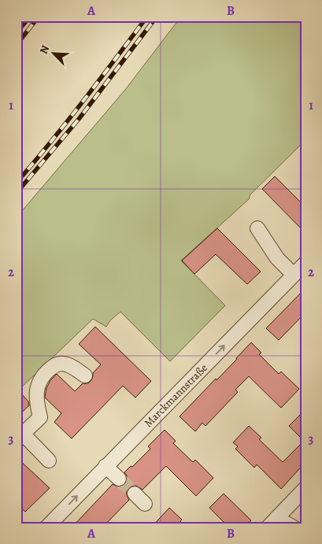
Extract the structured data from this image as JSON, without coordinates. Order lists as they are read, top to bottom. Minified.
{"streets":{"street":["Marckmannstraße"]},"one_way":["Marckmannstraße"],"north":"top left","grid":{"columns":["A","B"],"rows":["1","2","3"]}}
